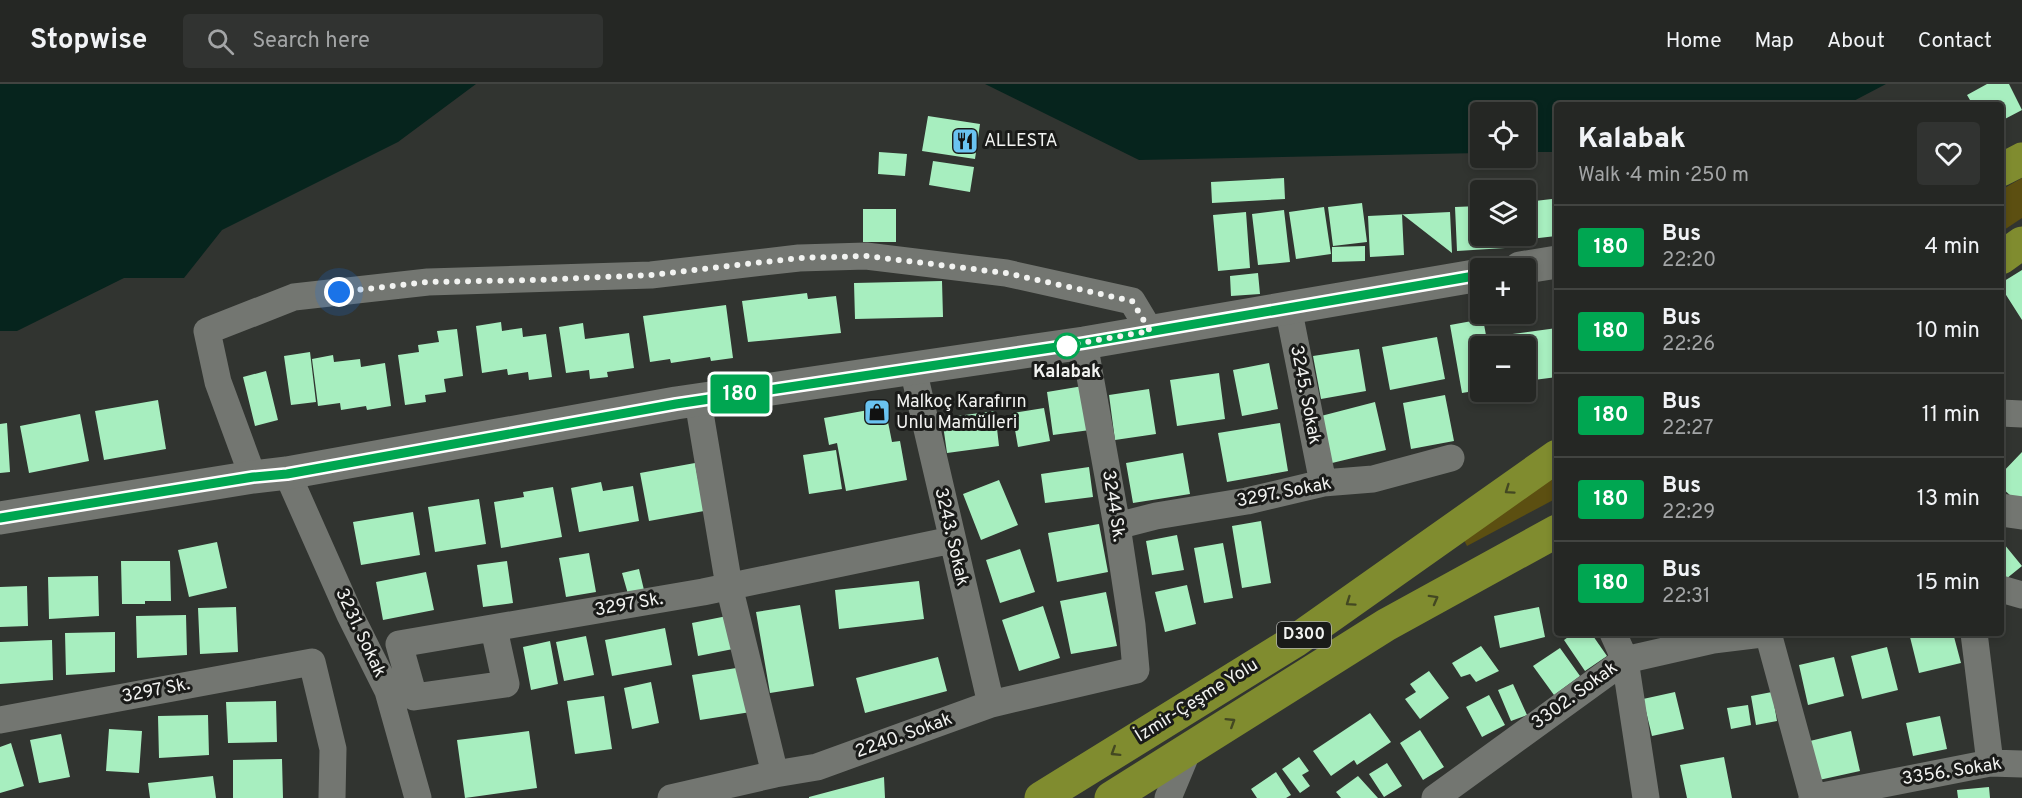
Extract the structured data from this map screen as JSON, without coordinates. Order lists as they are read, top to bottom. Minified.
{"streets":{"highway":["D300","İzmir-Çeşme Yolu"],"street":["3245. Sokak","3297. Sokak","3244 Sk.","3243. Sokak","3297 Sk.","3231. Sokak","3302. Sokak","2240. Sokak","3356. Sokak"]},"crossings":[["3245. Sokak","3297. Sokak"],["3297. Sokak","3244 Sk."],["3244 Sk.","2240. Sokak"],["3243. Sokak","3297 Sk."],["3243. Sokak","2240. Sokak"]],"places":{"restaurant":["ALLESTA"],"other":["Kalabak"],"shop":["Malkoç Karafırın Unlu Mamülleri"]},"lines":["bus line 180"],"page":{"header":"Stopwise","search":"Search here","nav":["Home","Map","About","Contact"],"on_map":"180","map_buttons":["+","−"],"heading":["Kalabak","Walk · 4 min · 250 m"],"list":[{"mark":"180","name":"Bus","note":"22:20","value":"4 min"},{"mark":"180","name":"Bus","note":"22:26","value":"10 min"},{"mark":"180","name":"Bus","note":"22:27","value":"11 min"},{"mark":"180","name":"Bus","note":"22:29","value":"13 min"},{"mark":"180","name":"Bus","note":"22:31","value":"15 min"}]}}
